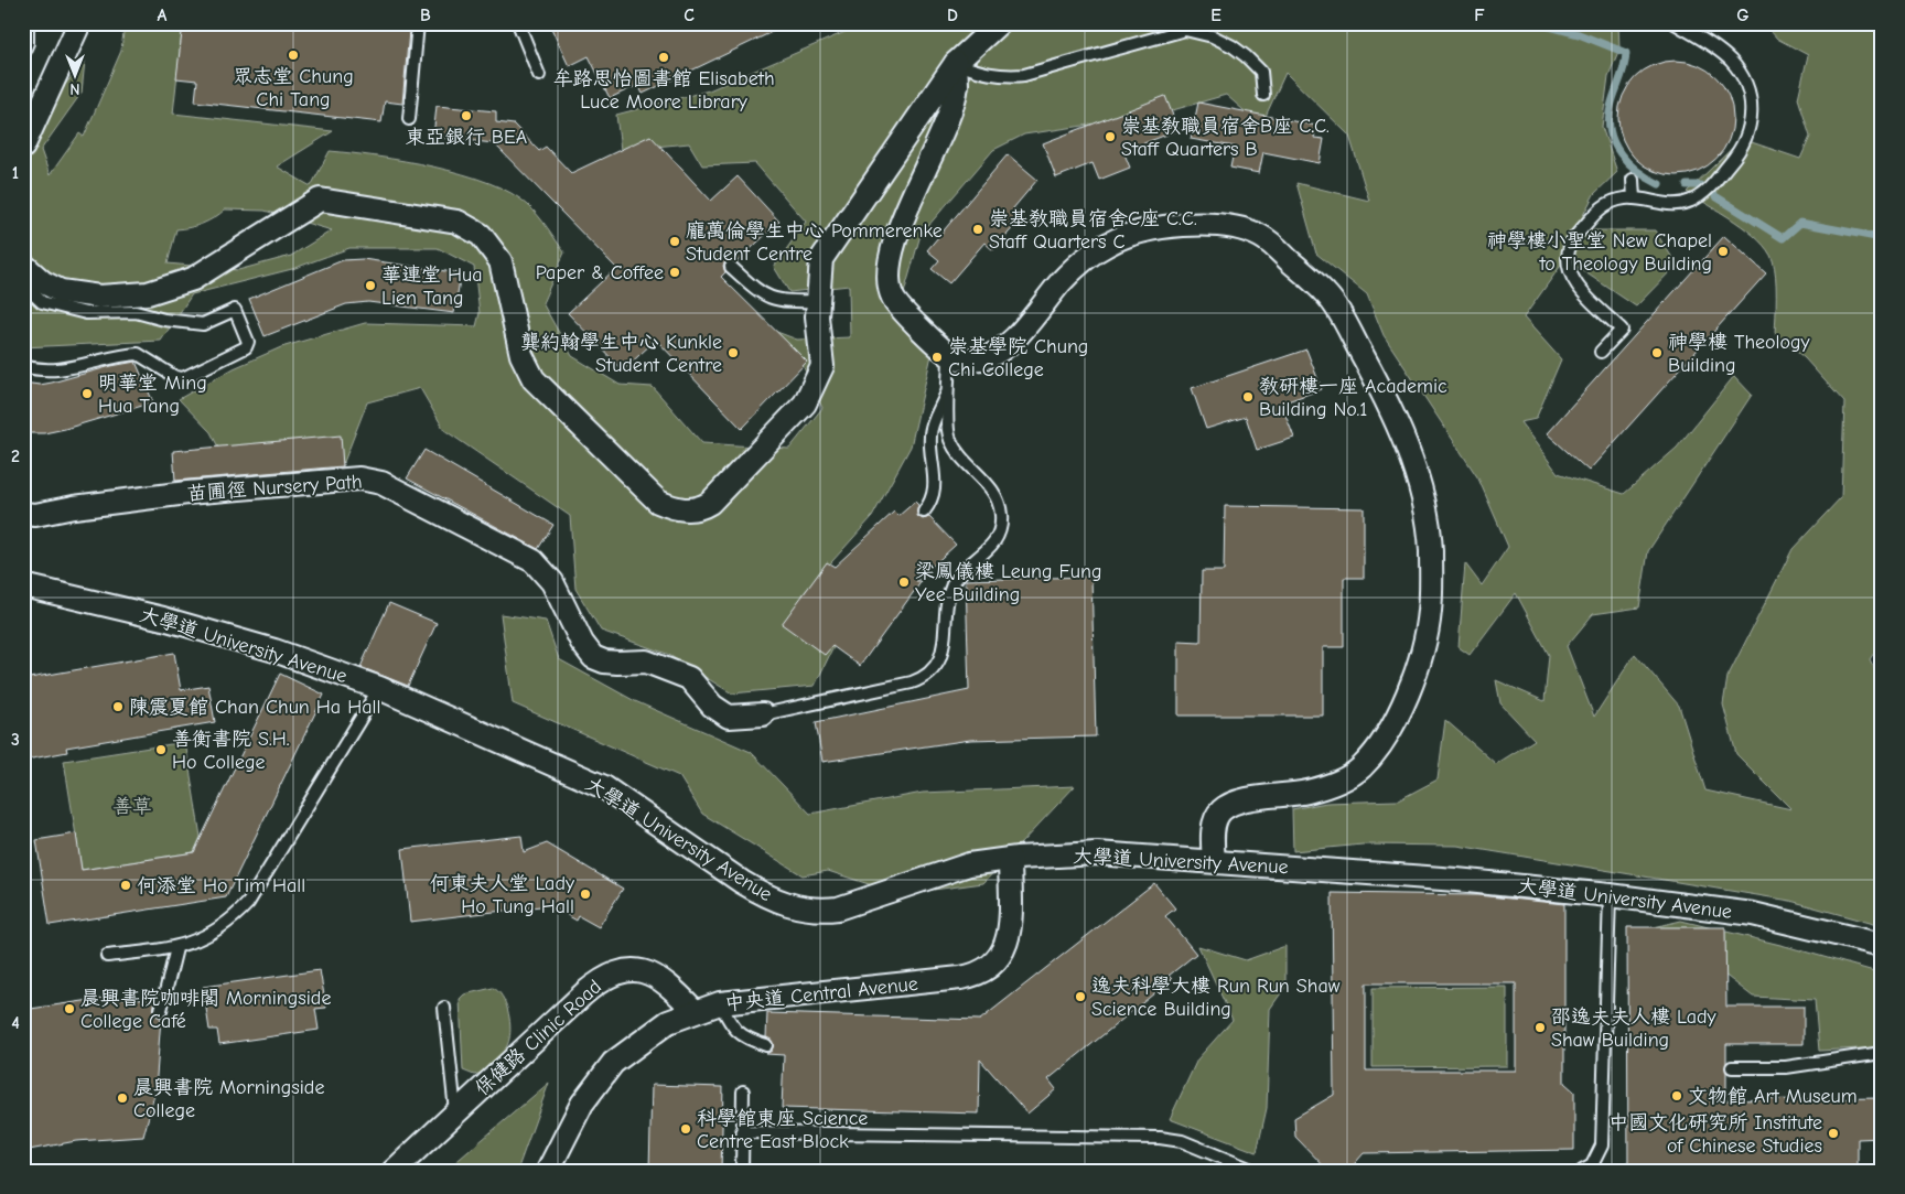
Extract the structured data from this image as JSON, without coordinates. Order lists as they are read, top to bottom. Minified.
{"streets":{"street":["苗圃徑 Nursery Path","大學道 University Avenue","中央道 Central Avenue","保健路 Clinic Road"]},"crossings":[["大學道 University Avenue","中央道 Central Avenue"],["中央道 Central Avenue","保健路 Clinic Road"]],"parks":["善草"],"places":["眾志堂 Chung Chi Tang","牟路思怡圖書館 Elisabeth Luce Moore Library","東亞銀行 BEA","崇基教職員宿舍B座 C.C. Staff Quarters B","崇基教職員宿舍C座 C.C. Staff Quarters C","龐萬倫學生中心 Pommerenke Student Centre","神學樓小聖堂 New Chapel to Theology Building","Paper & Coffee","華連堂 Hua Lien Tang","龔約翰學生中心 Kunkle Student Centre","神學樓 Theology Building","崇基學院 Chung Chi College","明華堂 Ming Hua Tang","教研樓一座 Academic Building No.1","梁鳳儀樓 Leung Fung Yee Building","陳震夏館 Chan Chun Ha Hall","善衡書院 S.H. Ho College","何添堂 Ho Tim Hall","何東夫人堂 Lady Ho Tung Hall","逸夫科學大樓 Run Run Shaw Science Building","晨興書院咖啡閣 Morningside College Café","邵逸夫夫人樓 Lady Shaw Building","文物館 Art Museum","晨興書院 Morningside College","科學館東座 Science Centre East Block","中國文化研究所 Institute of Chinese Studies"],"north":"bottom","grid":{"columns":["A","B","C","D","E","F","G"],"rows":["1","2","3","4"]}}
